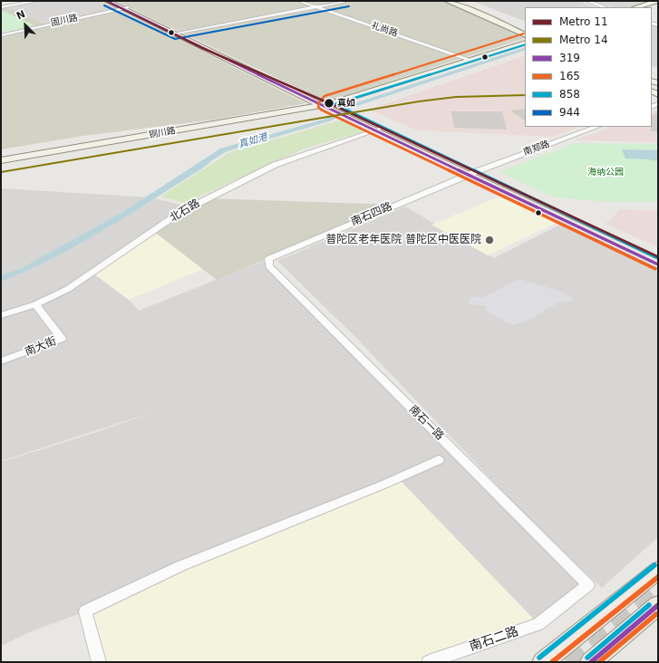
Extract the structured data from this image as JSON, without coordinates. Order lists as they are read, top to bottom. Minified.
{"streets":{"main road":["铜川路"],"street":["固川路","礼尚路","南郑路","北石路","南石四路","南大街","南石一路","南石二路"]},"crossings":[["礼尚路","铜川路"],["南郑路","南石四路"],["北石路","南大街"],["南石四路","南石一路"],["南石一路","南石二路"]],"water":["真如港"],"parks":["海纳公园"],"places":["真如","普陀区老年医院 普陀区中医医院"],"lines":["metro line 11","transit line 319","transit line 944","transit line 165","transit line 858","metro line 14"],"legend":["Metro 11","Metro 14","319","165","858","944"],"north":"top left"}
